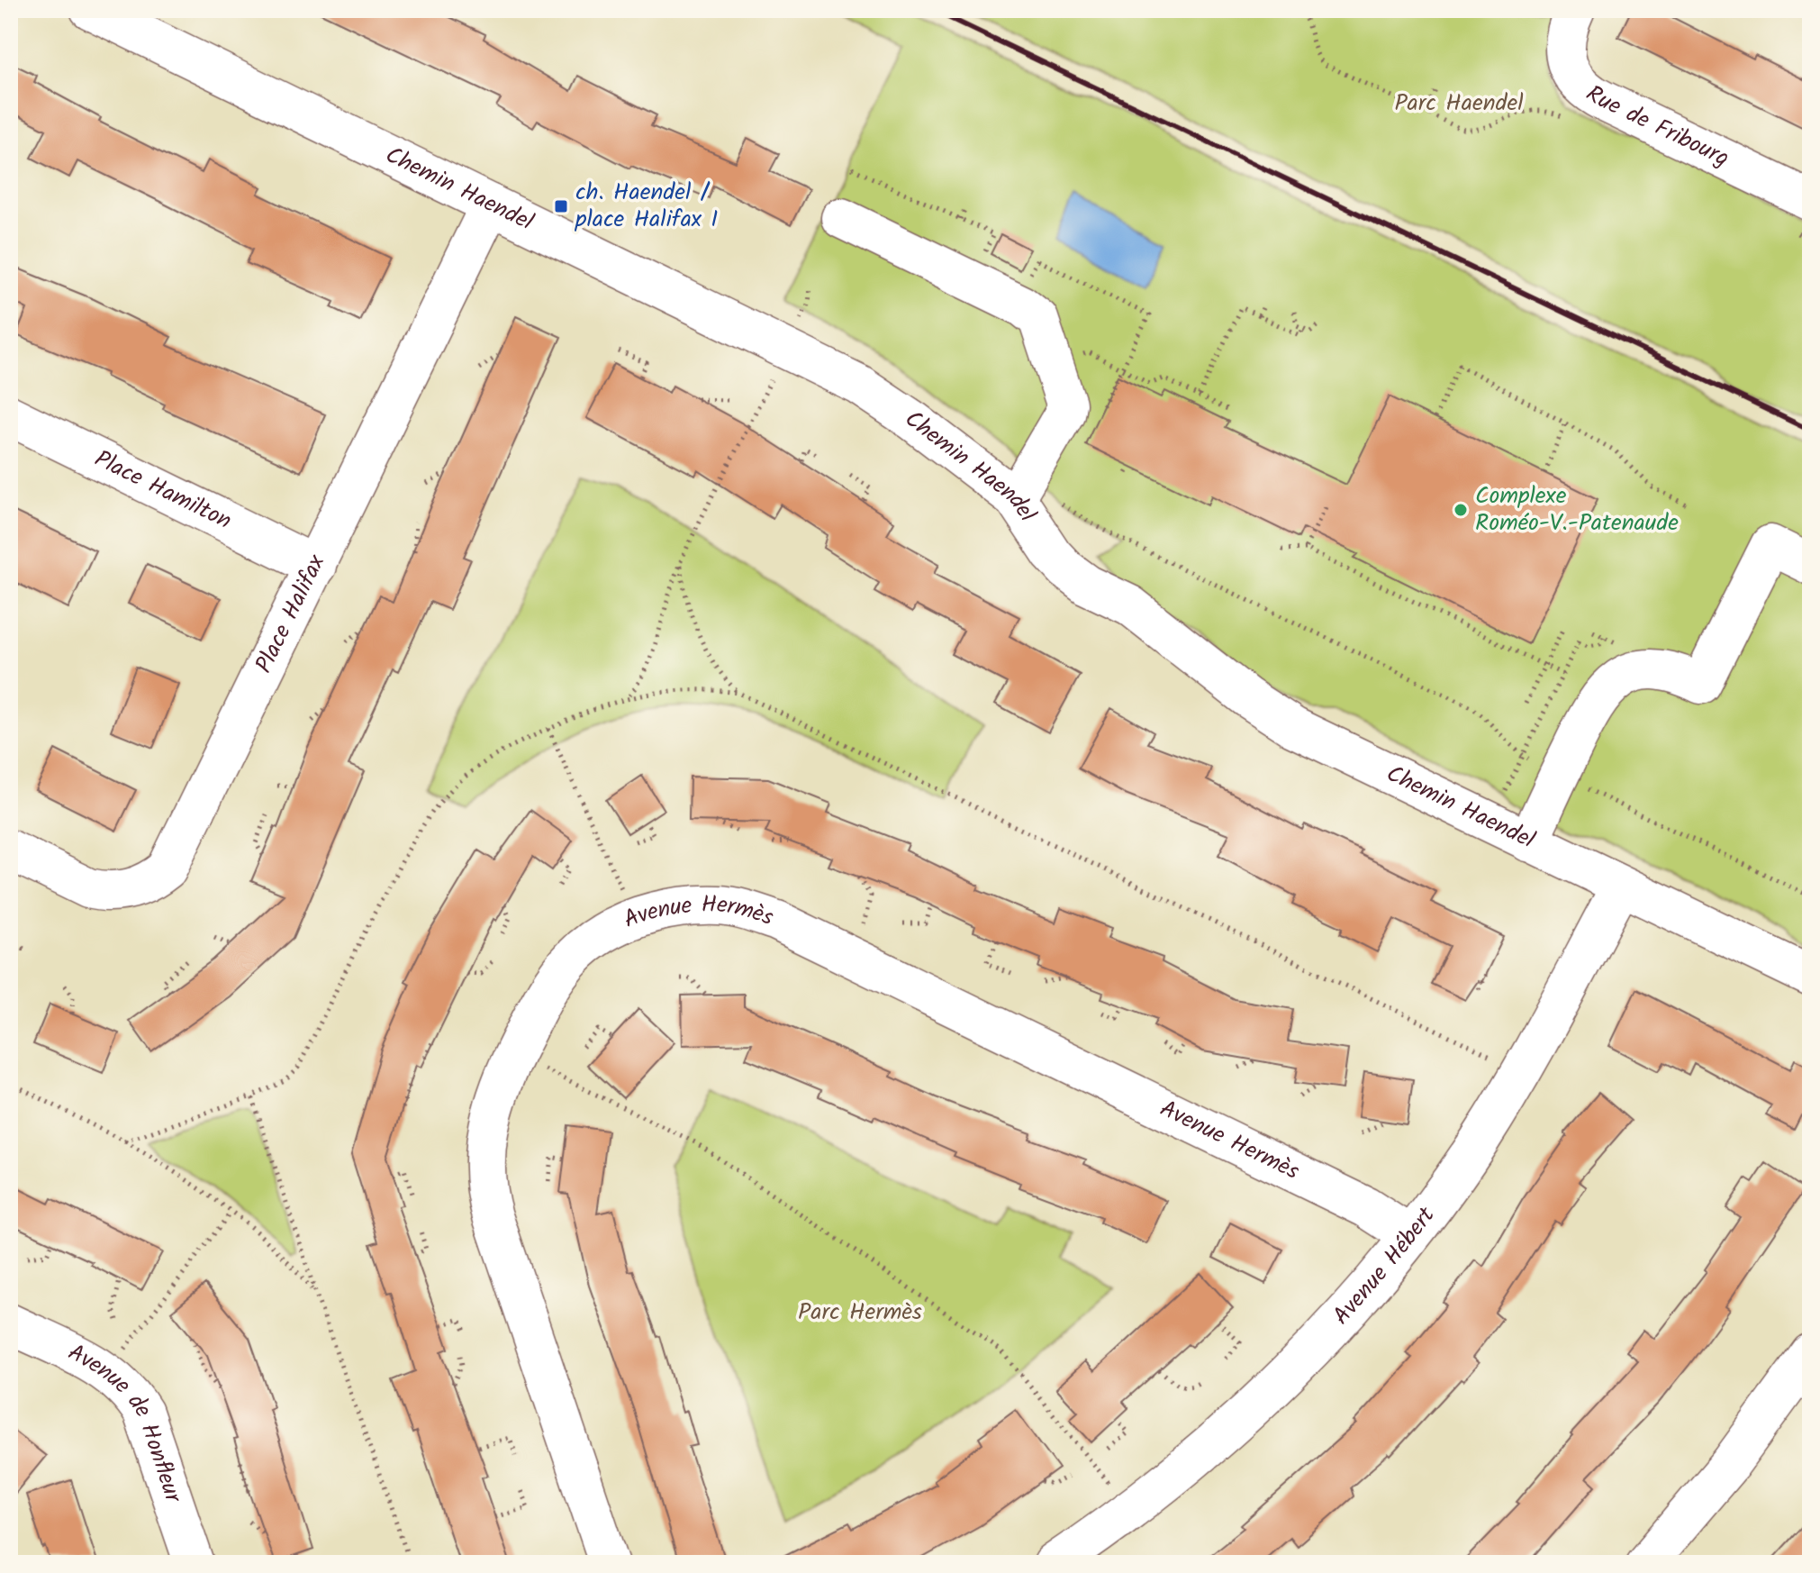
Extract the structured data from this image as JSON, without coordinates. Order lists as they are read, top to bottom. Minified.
{"streets":{"street":["Rue de Fribourg","Chemin Haendel","Place Hamilton","Place Halifax","Avenue Hermès","Avenue Hébert","Avenue de Honfleur"]},"crossings":[["Chemin Haendel","Place Halifax"],["Chemin Haendel","Avenue Hébert"],["Place Hamilton","Place Halifax"],["Avenue Hermès","Avenue Hébert"]],"parks":["Parc Haendel","Parc Hermès"],"places":{"transit":["ch. Haendel / place Halifax I"],"other":["Complexe Roméo-V.-Patenaude"]}}
